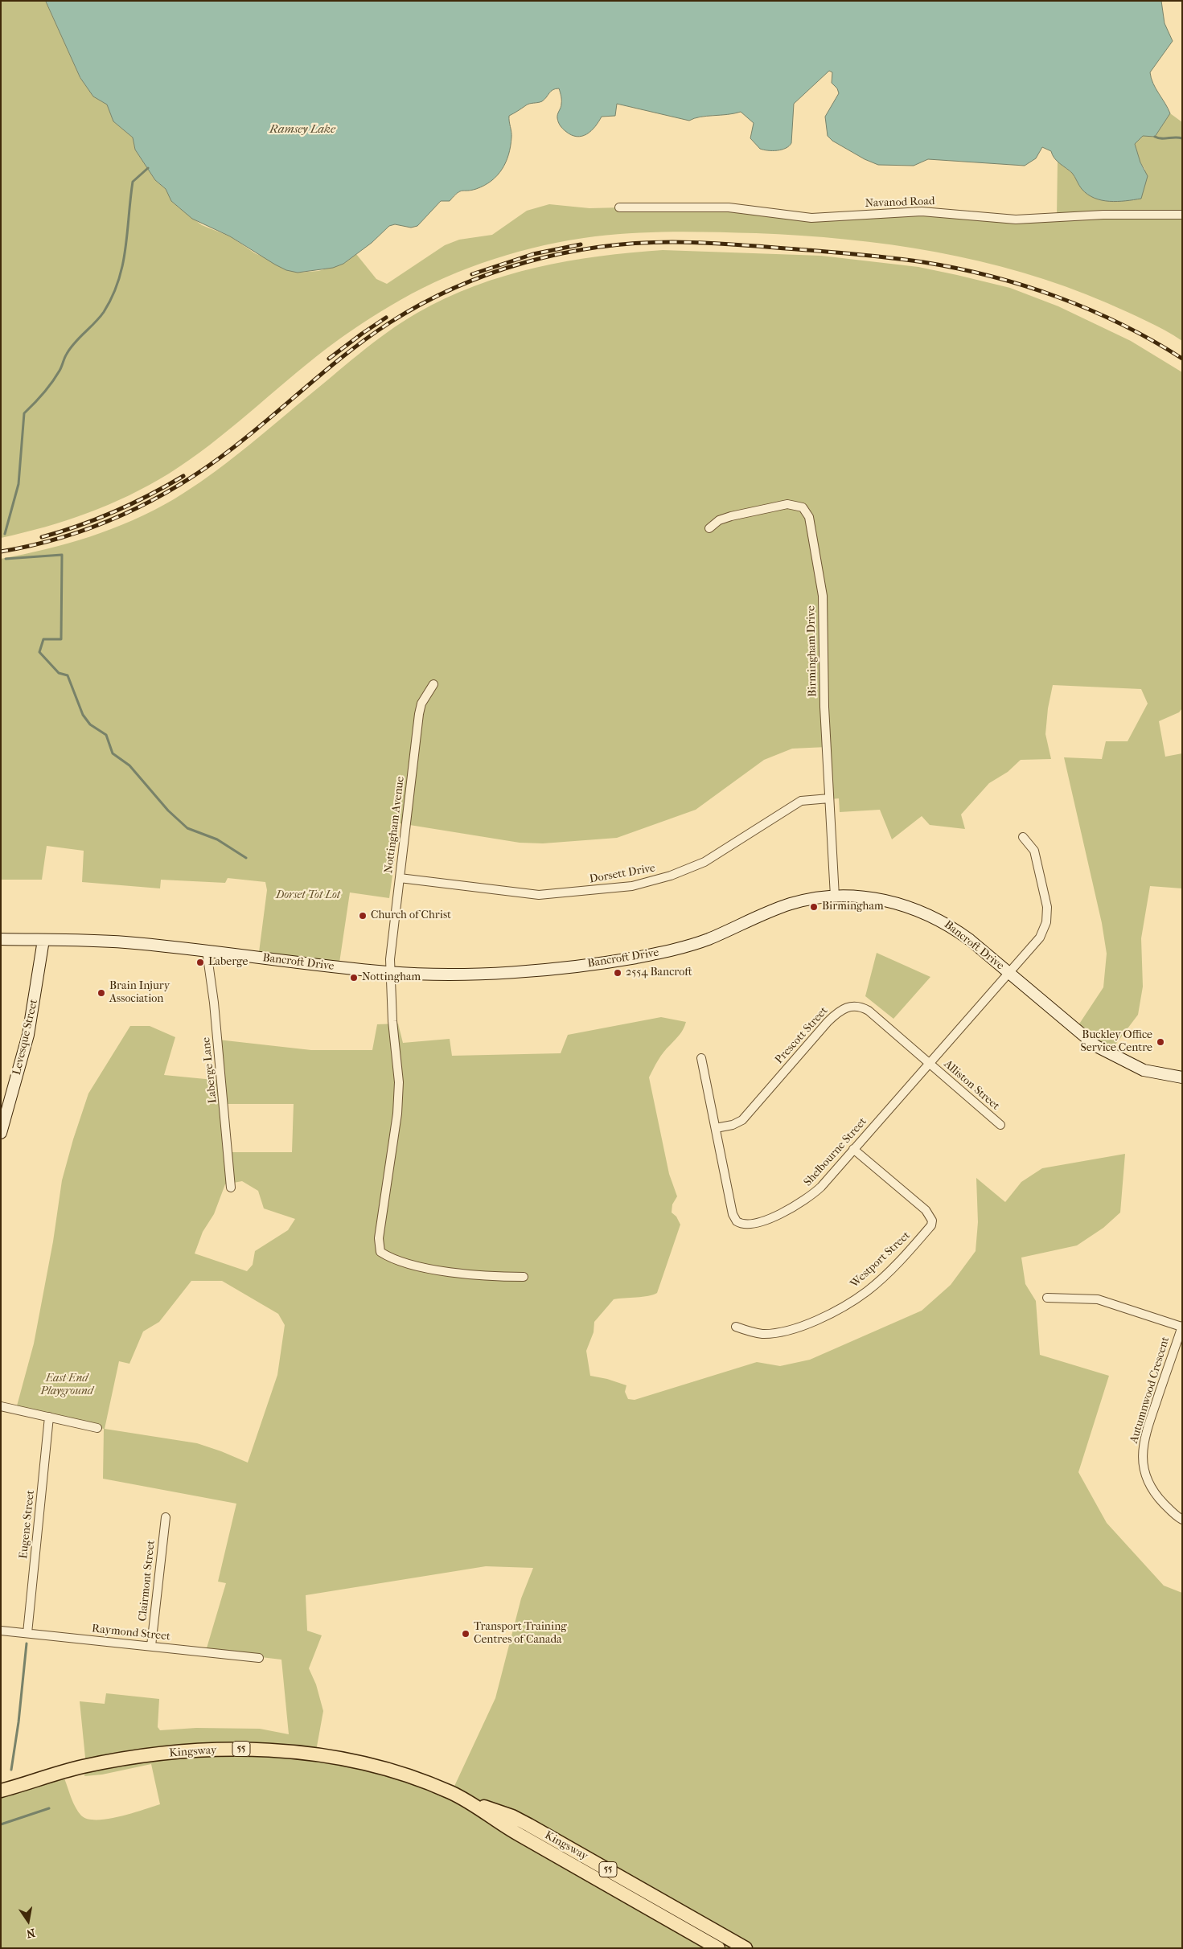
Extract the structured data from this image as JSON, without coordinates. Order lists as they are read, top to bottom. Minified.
{"streets":{"main road":["Bancroft Drive","Levesque Street","55","Kingsway"],"street":["Navanod Road","Birmingham Drive","Nottingham Avenue","Dorsett Drive","Prescott Street","Laberge Lane","Alliston Street","Shelbourne Street","Westport Street","Autumnwood Crescent","Eugene Street","Clairmont Street","Raymond Street"]},"crossings":[["Birmingham Drive","Dorsett Drive"],["Birmingham Drive","Bancroft Drive"],["Nottingham Avenue","Dorsett Drive"],["Nottingham Avenue","Bancroft Drive"],["Bancroft Drive","Levesque Street"],["Bancroft Drive","Laberge Lane"],["Bancroft Drive","Shelbourne Street"],["Prescott Street","Alliston Street"],["Prescott Street","Shelbourne Street"],["Alliston Street","Shelbourne Street"],["Shelbourne Street","Westport Street"],["Eugene Street","Raymond Street"],["Clairmont Street","Raymond Street"]],"water":["Ramsey Lake"],"parks":["Dorset Tot Lot","East End Playground"],"places":["Birmingham","Church of Christ","Laberge","2554 Bancroft","Nottingham","Brain Injury Association","Buckley Office Service Centre","Transport Training Centres of Canada"],"north":"bottom"}
